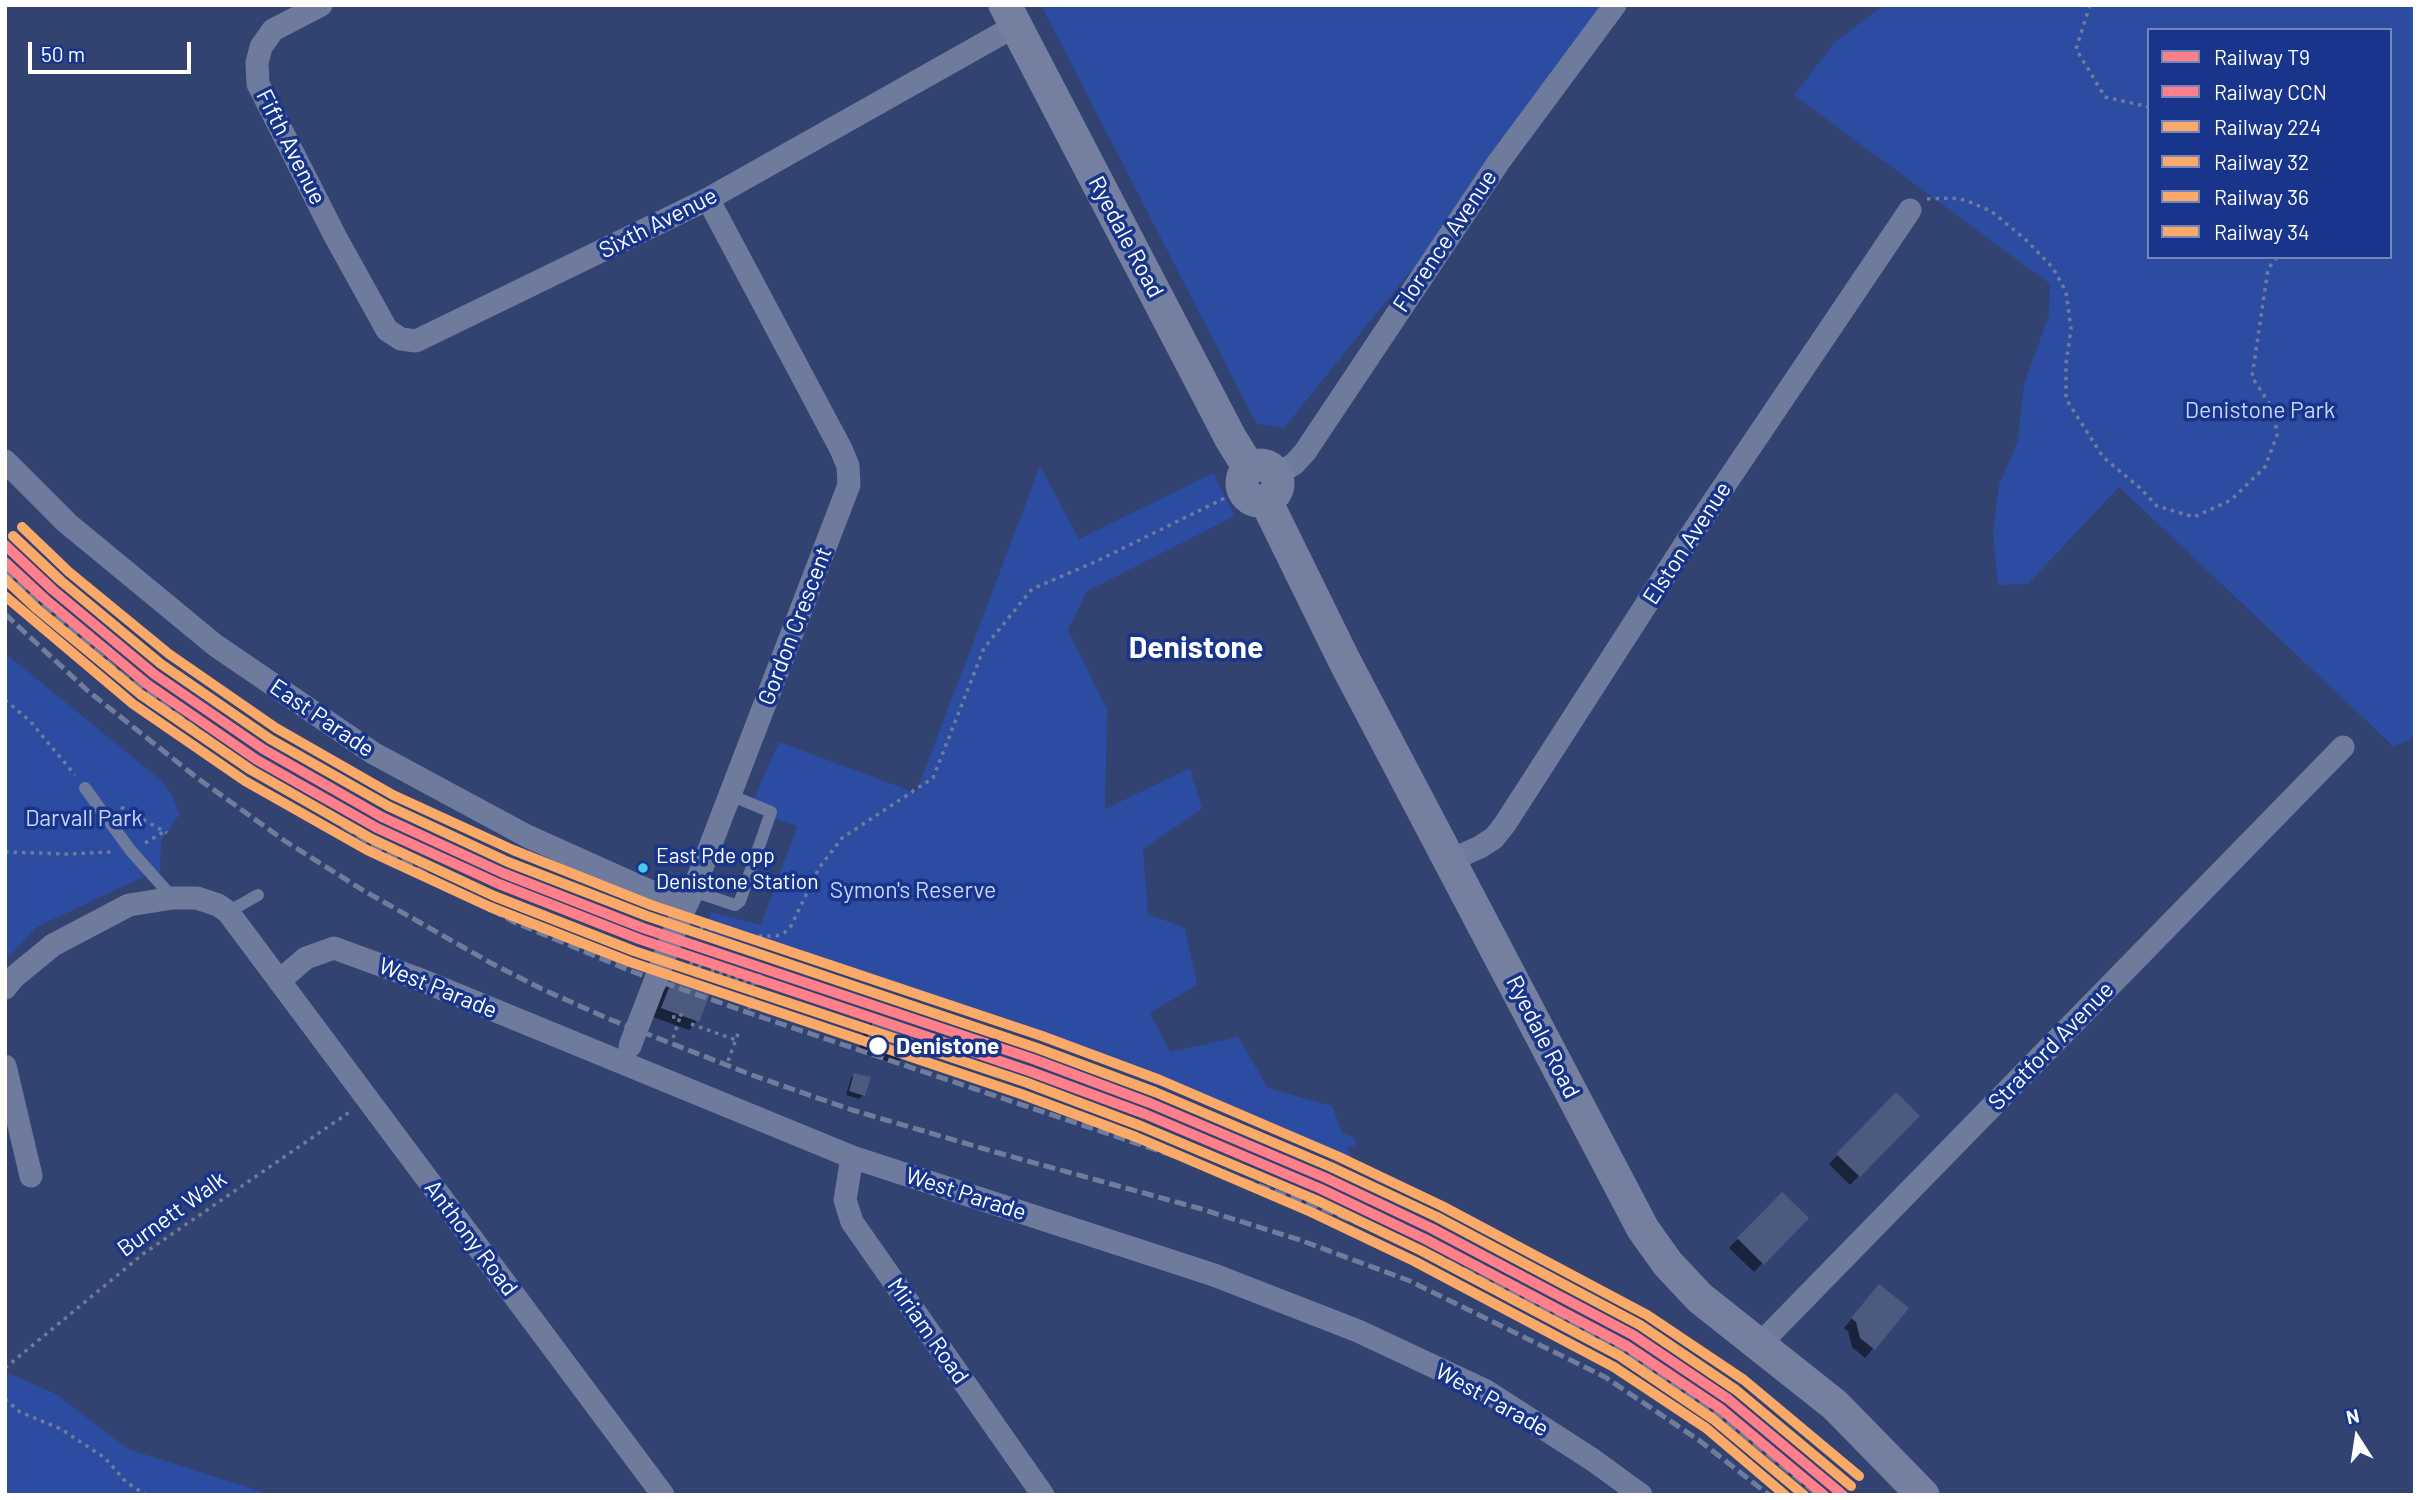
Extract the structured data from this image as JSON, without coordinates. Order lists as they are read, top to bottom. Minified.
{"streets":{"street":["Fifth Avenue","Sixth Avenue","Ryedale Road","Florence Avenue","Elston Avenue","Gordon Crescent","East Parade","West Parade","Stratford Avenue","Anthony Road","Miriam Road"],"path":["Burnett Walk"]},"crossings":[["Fifth Avenue","Sixth Avenue"],["Sixth Avenue","Ryedale Road"],["Sixth Avenue","Gordon Crescent"],["Ryedale Road","Florence Avenue"],["Ryedale Road","Elston Avenue"],["Ryedale Road","Stratford Avenue"],["Gordon Crescent","East Parade"],["Gordon Crescent","West Parade"],["West Parade","Anthony Road"],["West Parade","Miriam Road"],["Burnett Walk","Anthony Road"]],"districts":["Denistone"],"parks":["Denistone Park","Darvall Park","Symon's Reserve"],"places":["East Pde opp Denistone Station","Denistone"],"lines":["rail line 36","rail line 224","rail line T9","rail line CCN","rail line 32","rail line 34"],"legend":["Railway T9","Railway CCN","Railway 224","Railway 32","Railway 36","Railway 34"],"scale_bar":"50 m","north":"top"}
